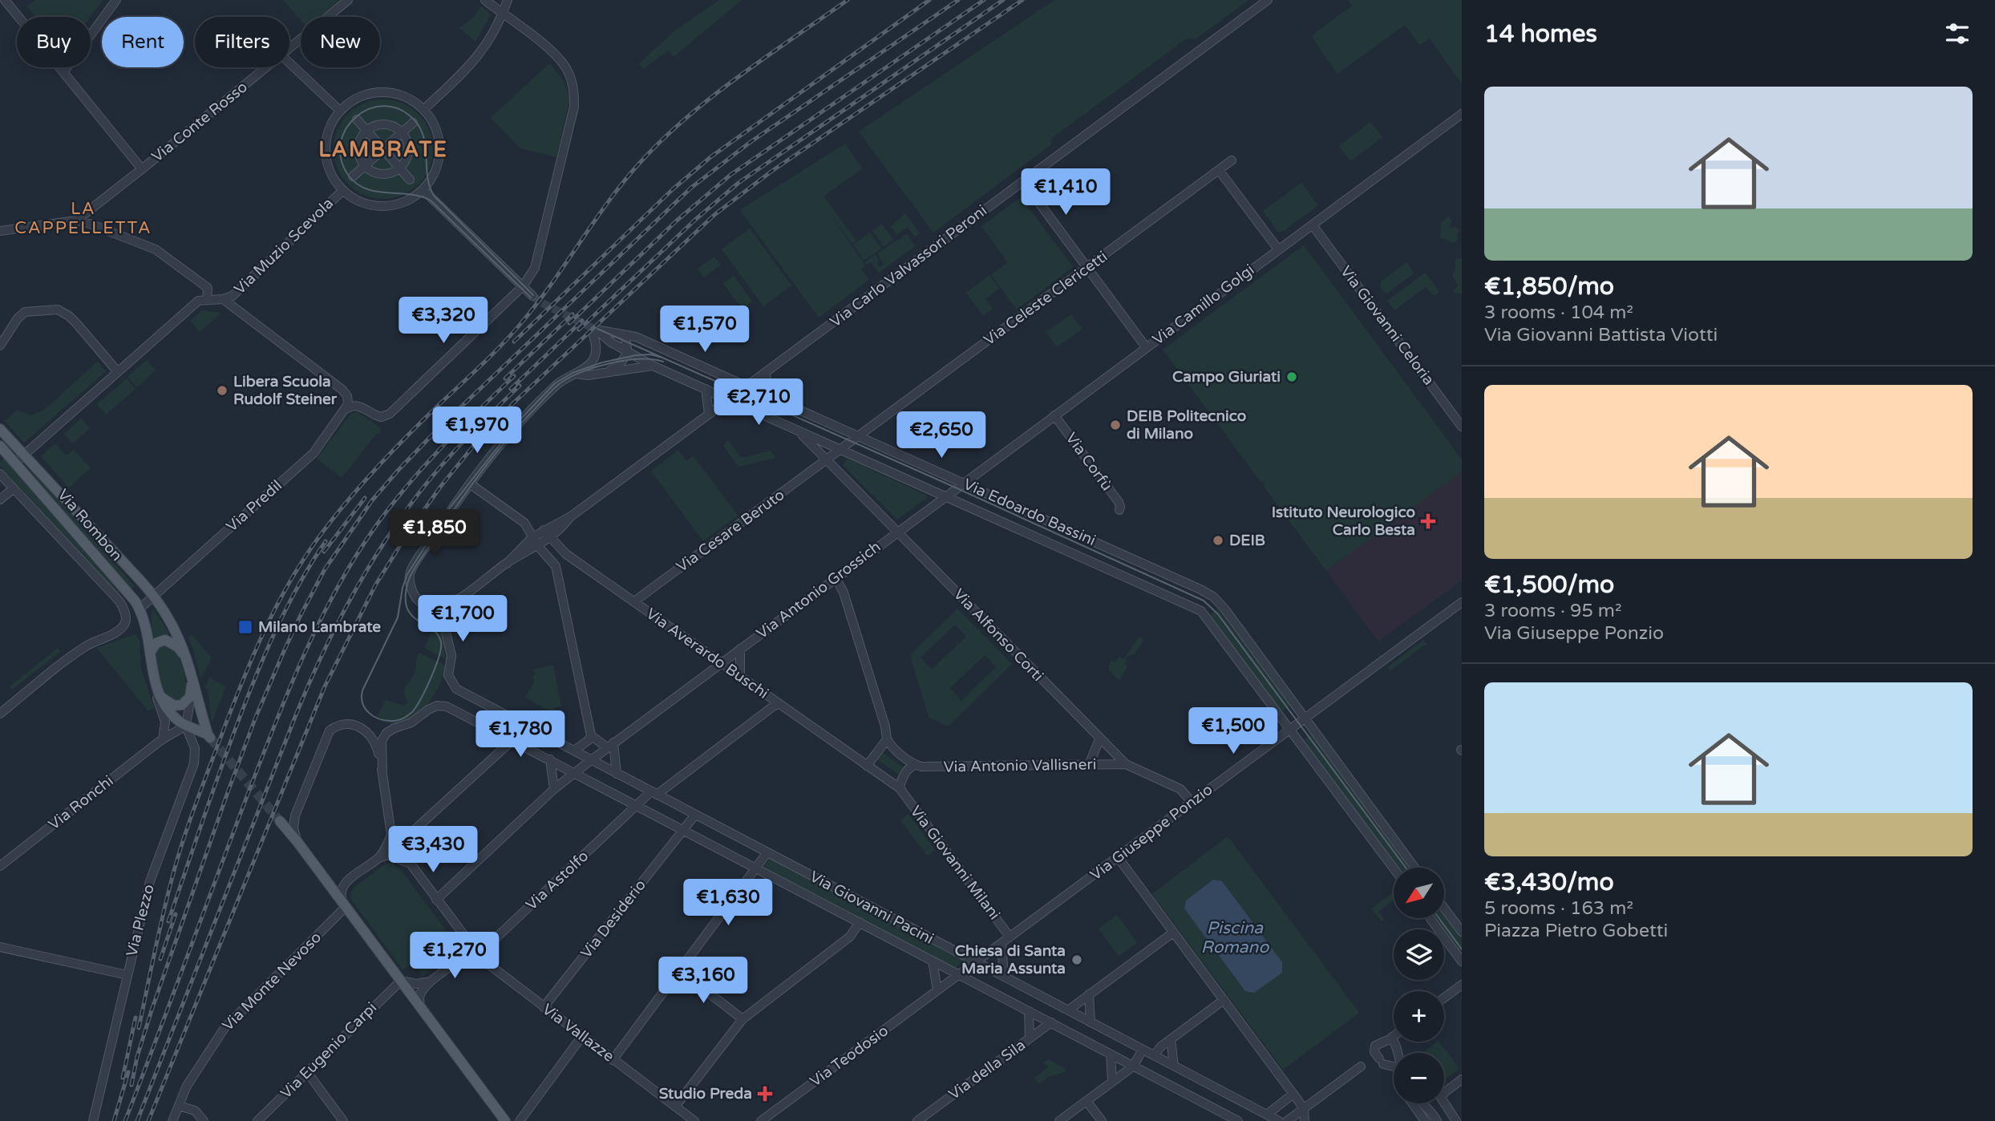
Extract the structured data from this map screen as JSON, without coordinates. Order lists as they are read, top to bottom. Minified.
{"streets":{"main road":["Via Rombon"],"street":["Via Conte Rosso","Via Muzio Scevola","Via Carlo Valvassori Peroni","Via Celeste Clericetti","Via Camillo Golgi","Via Giovanni Celoria","Via Corfù","Via Predil","Via Edoardo Bassini","Via Cesare Beruto","Via Antonio Grossich","Via Alfonso Corti","Via Averardo Buschi","Via Antonio Vallisneri","Via Ronchi","Via Giuseppe Ponzio","Via Giovanni Milani","Via Astolfo","Via Giovanni Pacini","Via Desiderio","Via Plezzo","Via Monte Nevoso","Via Vallazze","Via Eugenio Carpi","Via Teodosio","Via della Sila"]},"crossings":[["Via Carlo Valvassori Peroni","Via Edoardo Bassini"],["Via Carlo Valvassori Peroni","Via Averardo Buschi"],["Via Carlo Valvassori Peroni","Via Giovanni Pacini"],["Via Celeste Clericetti","Via Edoardo Bassini"],["Via Camillo Golgi","Via Giovanni Celoria"],["Via Camillo Golgi","Via Corfù"],["Via Camillo Golgi","Via Edoardo Bassini"],["Via Predil","Via Rombon"],["Via Edoardo Bassini","Via Cesare Beruto"],["Via Edoardo Bassini","Via Antonio Grossich"],["Via Edoardo Bassini","Via Alfonso Corti"],["Via Edoardo Bassini","Via Giuseppe Ponzio"],["Via Rombon","Via Ronchi"],["Via Rombon","Via Plezzo"],["Via Cesare Beruto","Via Averardo Buschi"],["Via Antonio Grossich","Via Alfonso Corti"],["Via Antonio Grossich","Via Averardo Buschi"],["Via Antonio Grossich","Via Giovanni Pacini"],["Via Antonio Grossich","Via Vallazze"],["Via Alfonso Corti","Via Antonio Vallisneri"],["Via Alfonso Corti","Via Giuseppe Ponzio"],["Via Averardo Buschi","Via Giovanni Milani"],["Via Ronchi","Via Plezzo"],["Via Giuseppe Ponzio","Via Giovanni Milani"],["Via Giuseppe Ponzio","Via Giovanni Pacini"],["Via Astolfo","Via Giovanni Pacini"],["Via Astolfo","Via Vallazze"],["Via Giovanni Pacini","Via Desiderio"],["Via Giovanni Pacini","Via Vallazze"],["Via Giovanni Pacini","Via Teodosio"],["Via Giovanni Pacini","Via della Sila"],["Via Desiderio","Via Vallazze"]],"districts":["LAMBRATE","LA CAPPELLETTA"],"water":["Piscina Romano"],"places":{"other":["Campo Giuriati","Libera Scuola Rudolf Steiner","DEIB Politecnico di Milano","DEIB","Chiesa di Santa Maria Assunta"],"health":["Istituto Neurologico Carlo Besta","Studio Preda"],"transit":["Milano Lambrate"]},"north":"bottom left","page":{"heading":"14 homes","chip":["Buy","Rent","Filters","New"],"list":[{"name":"€1,850/mo","note":"3 rooms · 104 m² · Via Giovanni Battista Viotti"},{"name":"€1,500/mo","note":"3 rooms · 95 m² · Via Giuseppe Ponzio"},{"name":"€3,430/mo","note":"5 rooms · 163 m² · Piazza Pietro Gobetti"}],"price":["€1,410","€3,320","€1,570","€2,710","€1,970","€2,650","€1,850","€1,700","€1,500","€1,780","€3,430","€1,630","€1,270","€3,160"],"map_buttons":["+","−"]}}
